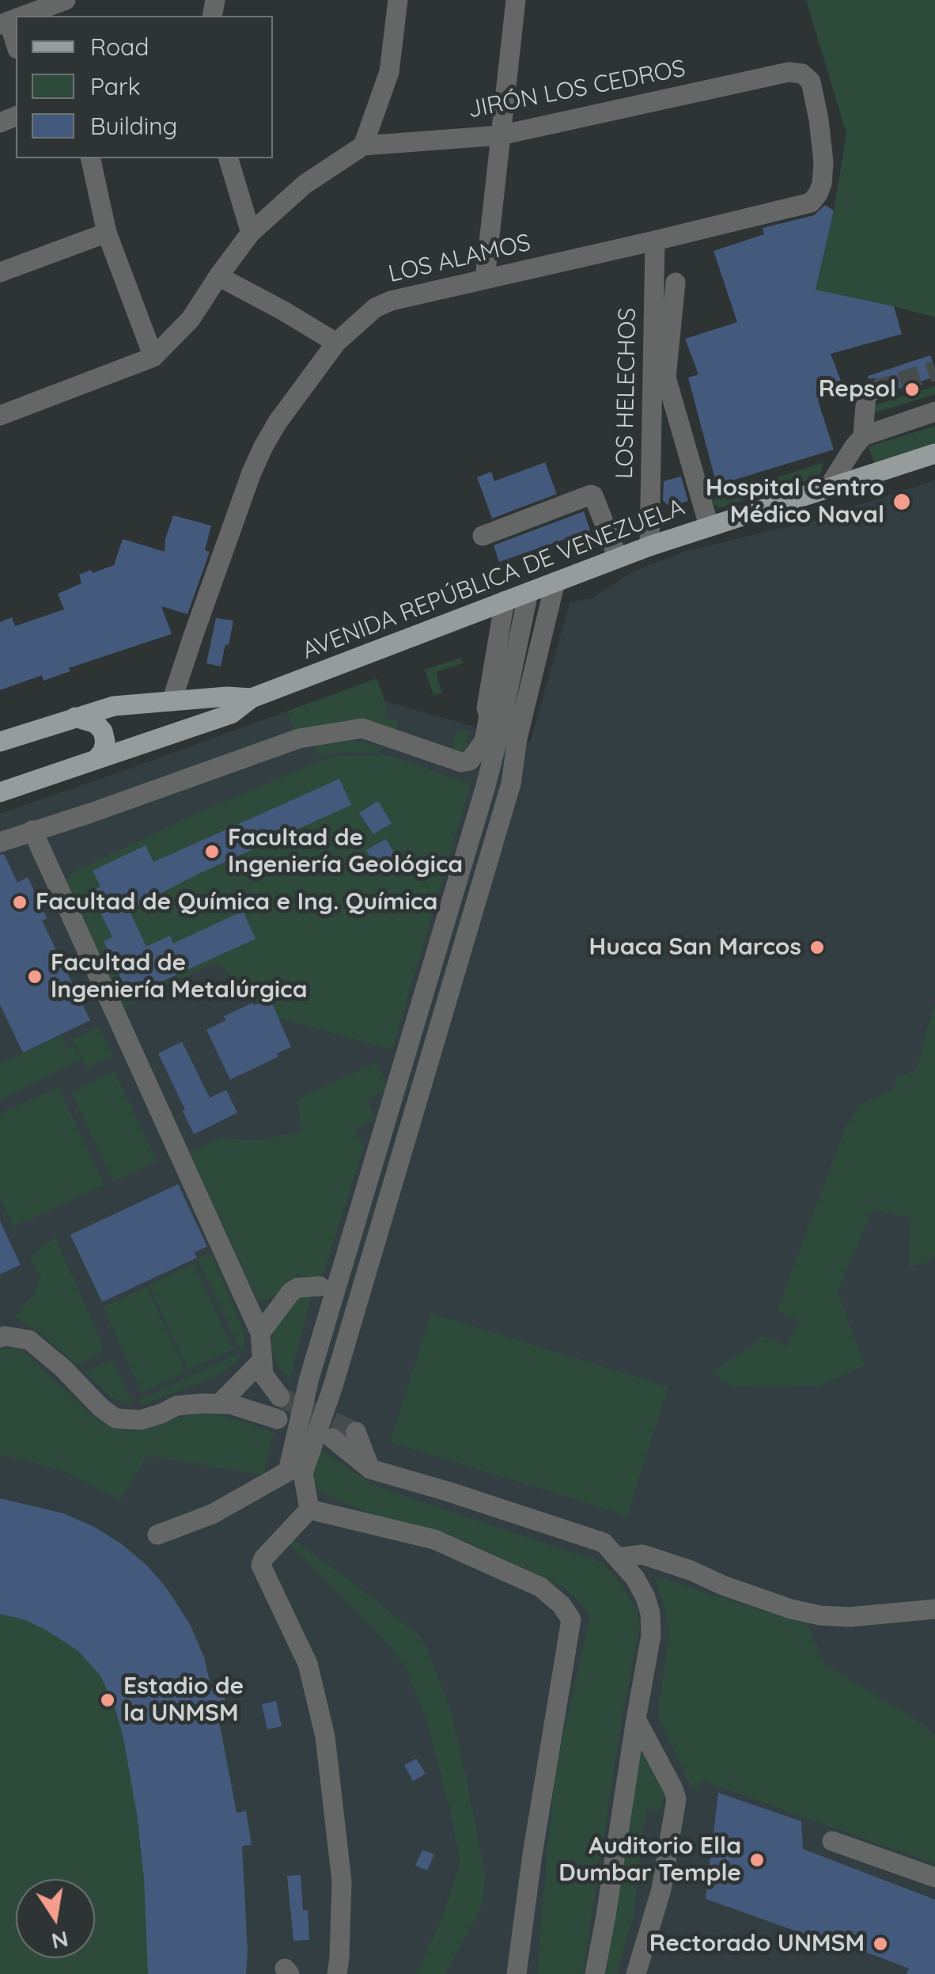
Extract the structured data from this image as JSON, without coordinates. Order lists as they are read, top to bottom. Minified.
{"streets":{"main road":["AVENIDA REPÚBLICA DE VENEZUELA"],"street":["JIRÓN LOS CEDROS","LOS ALAMOS","LOS HELECHOS"]},"crossings":[["JIRÓN LOS CEDROS","LOS ALAMOS"],["LOS ALAMOS","LOS HELECHOS"],["LOS ALAMOS","AVENIDA REPÚBLICA DE VENEZUELA"],["LOS HELECHOS","AVENIDA REPÚBLICA DE VENEZUELA"]],"places":["Repsol","Hospital Centro Médico Naval","Facultad de Ingeniería Geológica","Facultad de Química e Ing. Química","Huaca San Marcos","Facultad de Ingeniería Metalúrgica","Estadio de la UNMSM","Auditorio Ella Dumbar Temple","Rectorado UNMSM"],"legend":["Road","Park","Building"],"north":"bottom"}
